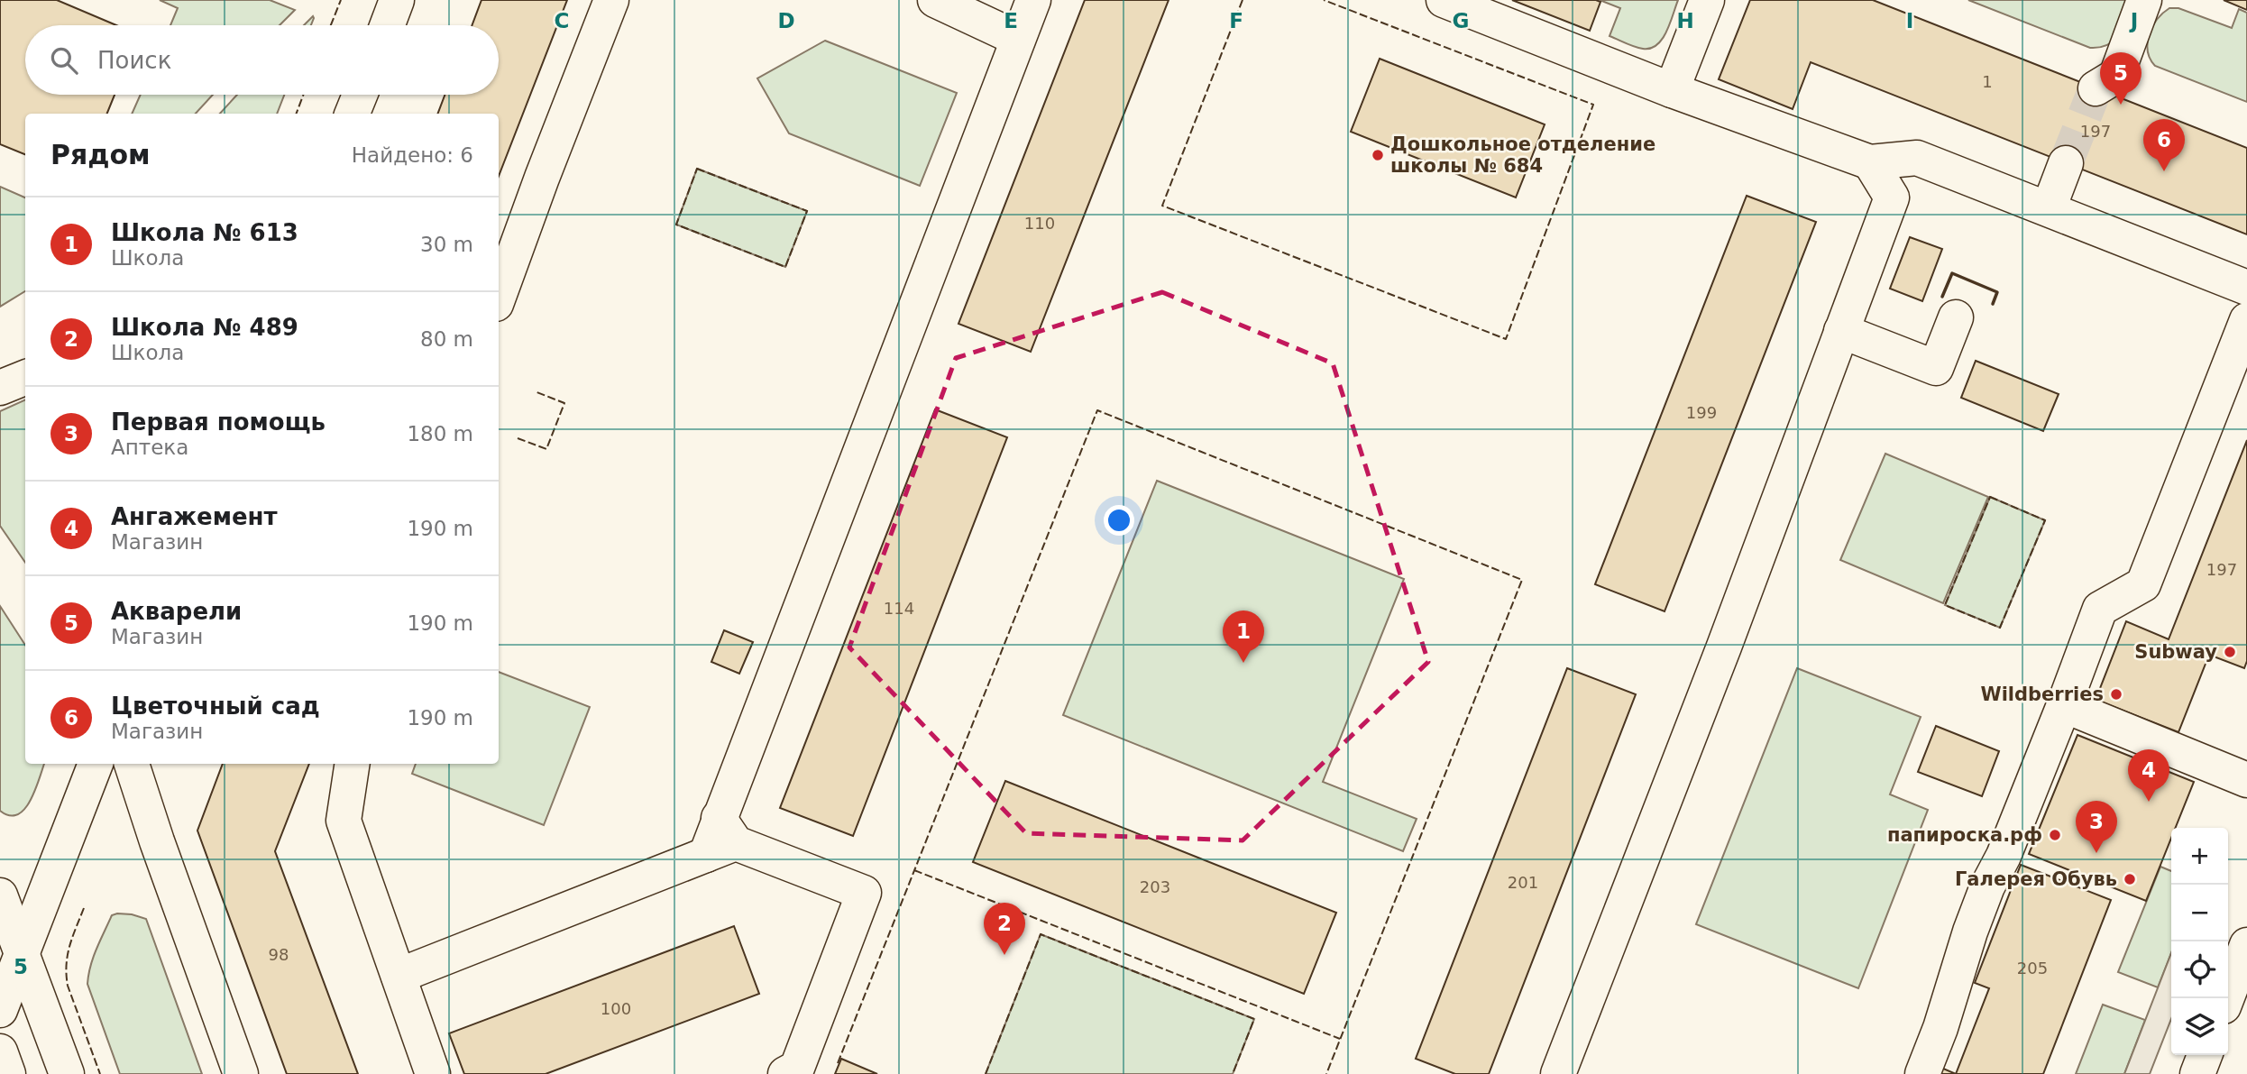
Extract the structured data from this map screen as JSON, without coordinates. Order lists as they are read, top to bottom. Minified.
{"places":["Дошкольное отделение школы № 684","Subway","Wildberries","папироска.рф","Галерея Обувь"],"house_numbers":["1","197","110","199","197","114","201","203","98","205","100"],"page":{"search":"Поиск","pins":["5","6","1","4","3","2"],"heading":["Рядом","Найдено: 6"],"list":[{"mark":"1","name":"Школа № 613","note":"Школа","value":"30 m"},{"mark":"2","name":"Школа № 489","note":"Школа","value":"80 m"},{"mark":"3","name":"Первая помощь","note":"Аптека","value":"180 m"},{"mark":"4","name":"Ангажемент","note":"Магазин","value":"190 m"},{"mark":"5","name":"Акварели","note":"Магазин","value":"190 m"},{"mark":"6","name":"Цветочный сад","note":"Магазин","value":"190 m"}],"map_buttons":["+","−"]},"grid":{"columns":["C","D","E","F","G","H","I","J"],"rows":["5"]}}
